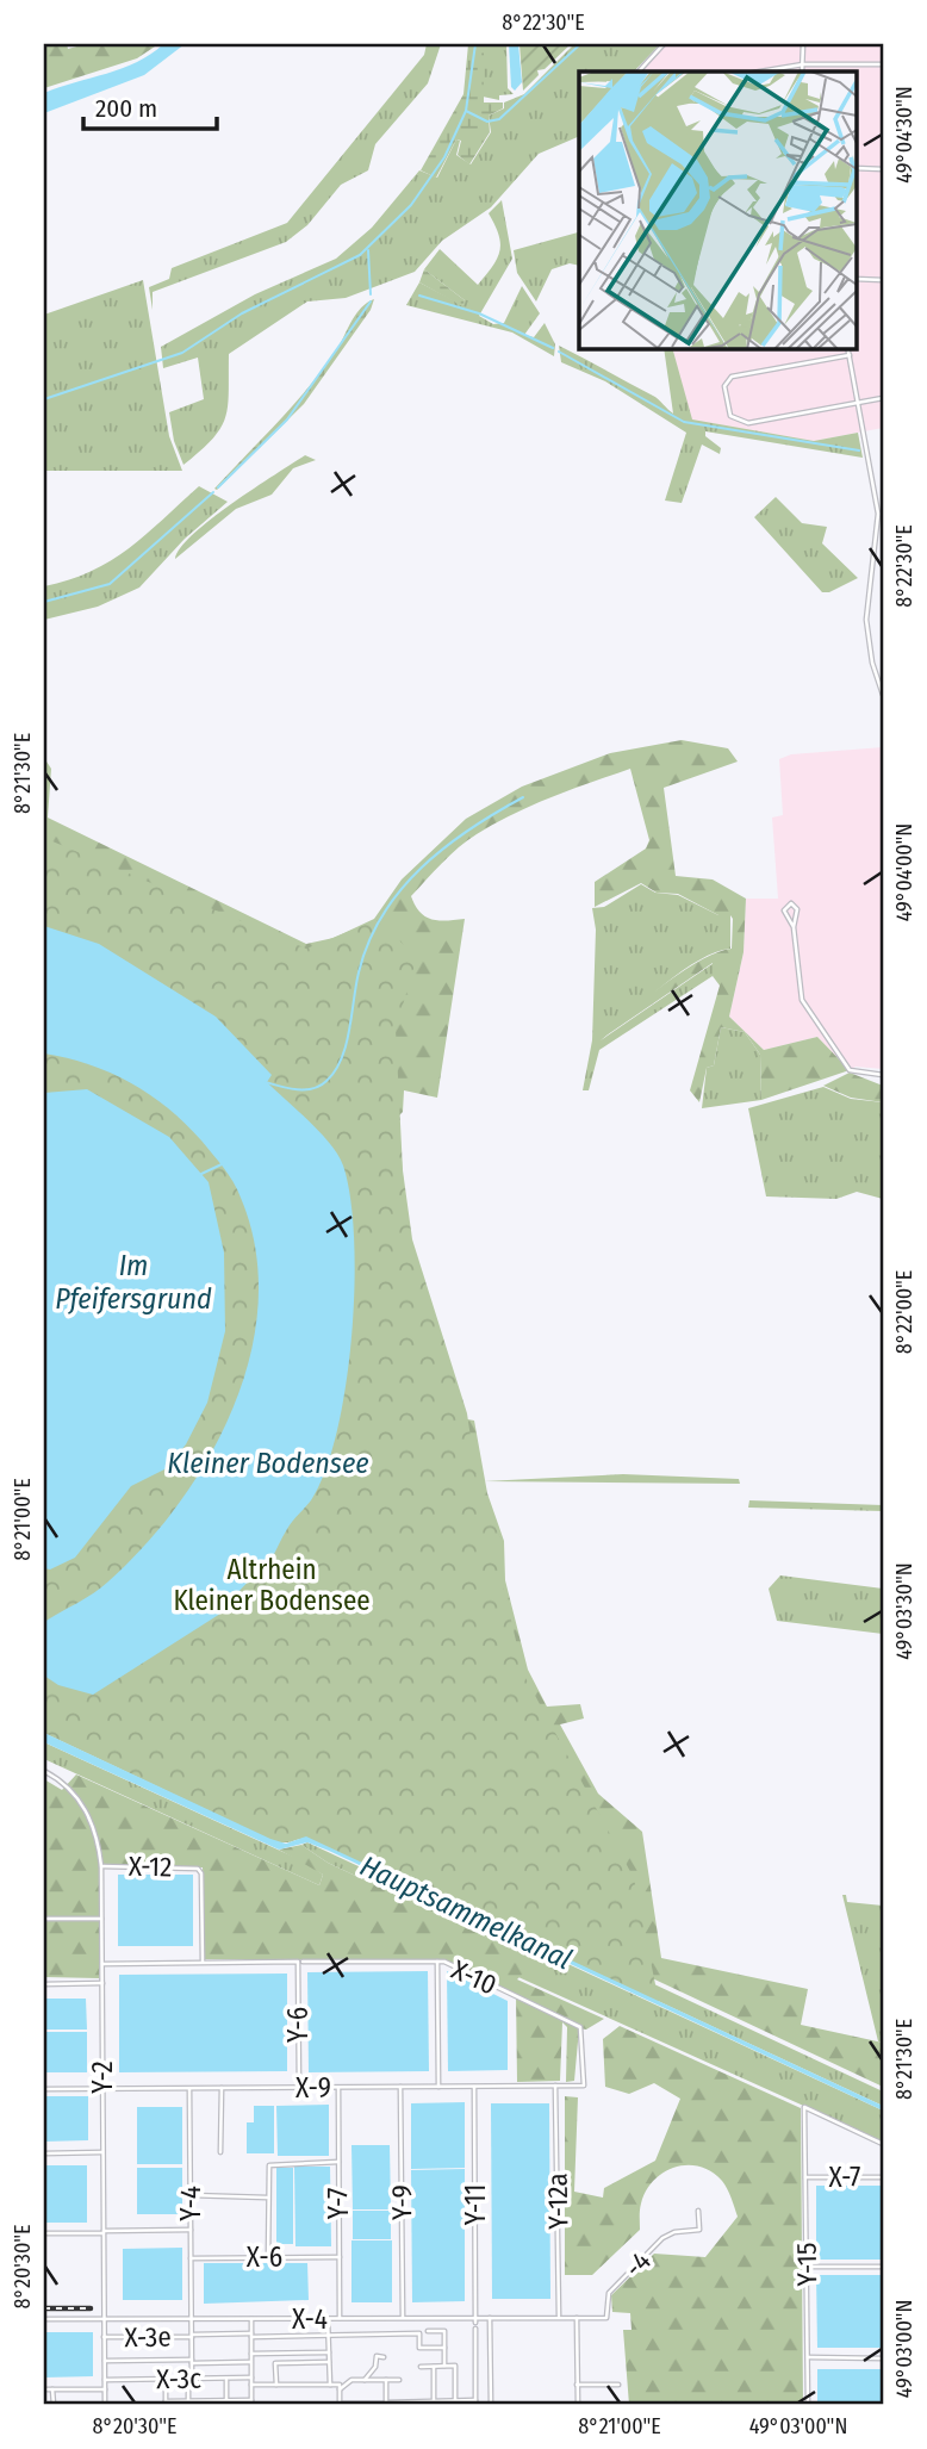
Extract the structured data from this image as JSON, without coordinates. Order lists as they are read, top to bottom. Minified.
{"streets":{"street":["X-12","X-10","Y-6","Y-2","X-9","X-7","Y-12a","Y-9","Y-4","Y-7","Y-11","X-6","-4","Y-15","X-4","X-3e","X-3c"]},"crossings":[["X-12","X-10"],["X-12","Y-2"],["X-10","Y-6"],["X-10","Y-2"],["X-10","X-9"],["Y-6","X-9"],["Y-2","X-9"],["Y-2","X-4"],["Y-2","X-3e"],["Y-2","X-3c"],["X-9","Y-12a"],["X-9","Y-9"],["X-9","Y-4"],["X-9","Y-7"],["X-9","Y-11"],["X-7","Y-15"],["Y-12a","X-4"],["Y-9","X-4"],["Y-4","X-6"],["Y-4","X-4"],["Y-4","X-3e"],["Y-4","X-3c"],["Y-7","X-6"],["Y-7","X-4"],["Y-11","X-4"],["-4","X-4"]],"water":["Im Pfeifersgrund","Kleiner Bodensee","Hauptsammelkanal"],"parks":["Altrhein Kleiner Bodensee"],"scale_bar":"200 m","coordinates":["8°22'30\"E","49°04'30\"N","8°21'30\"E","49°04'00\"N","8°22'00\"E","8°21'00\"E","49°03'30\"N","8°20'30\"E","49°03'00\"N"]}
